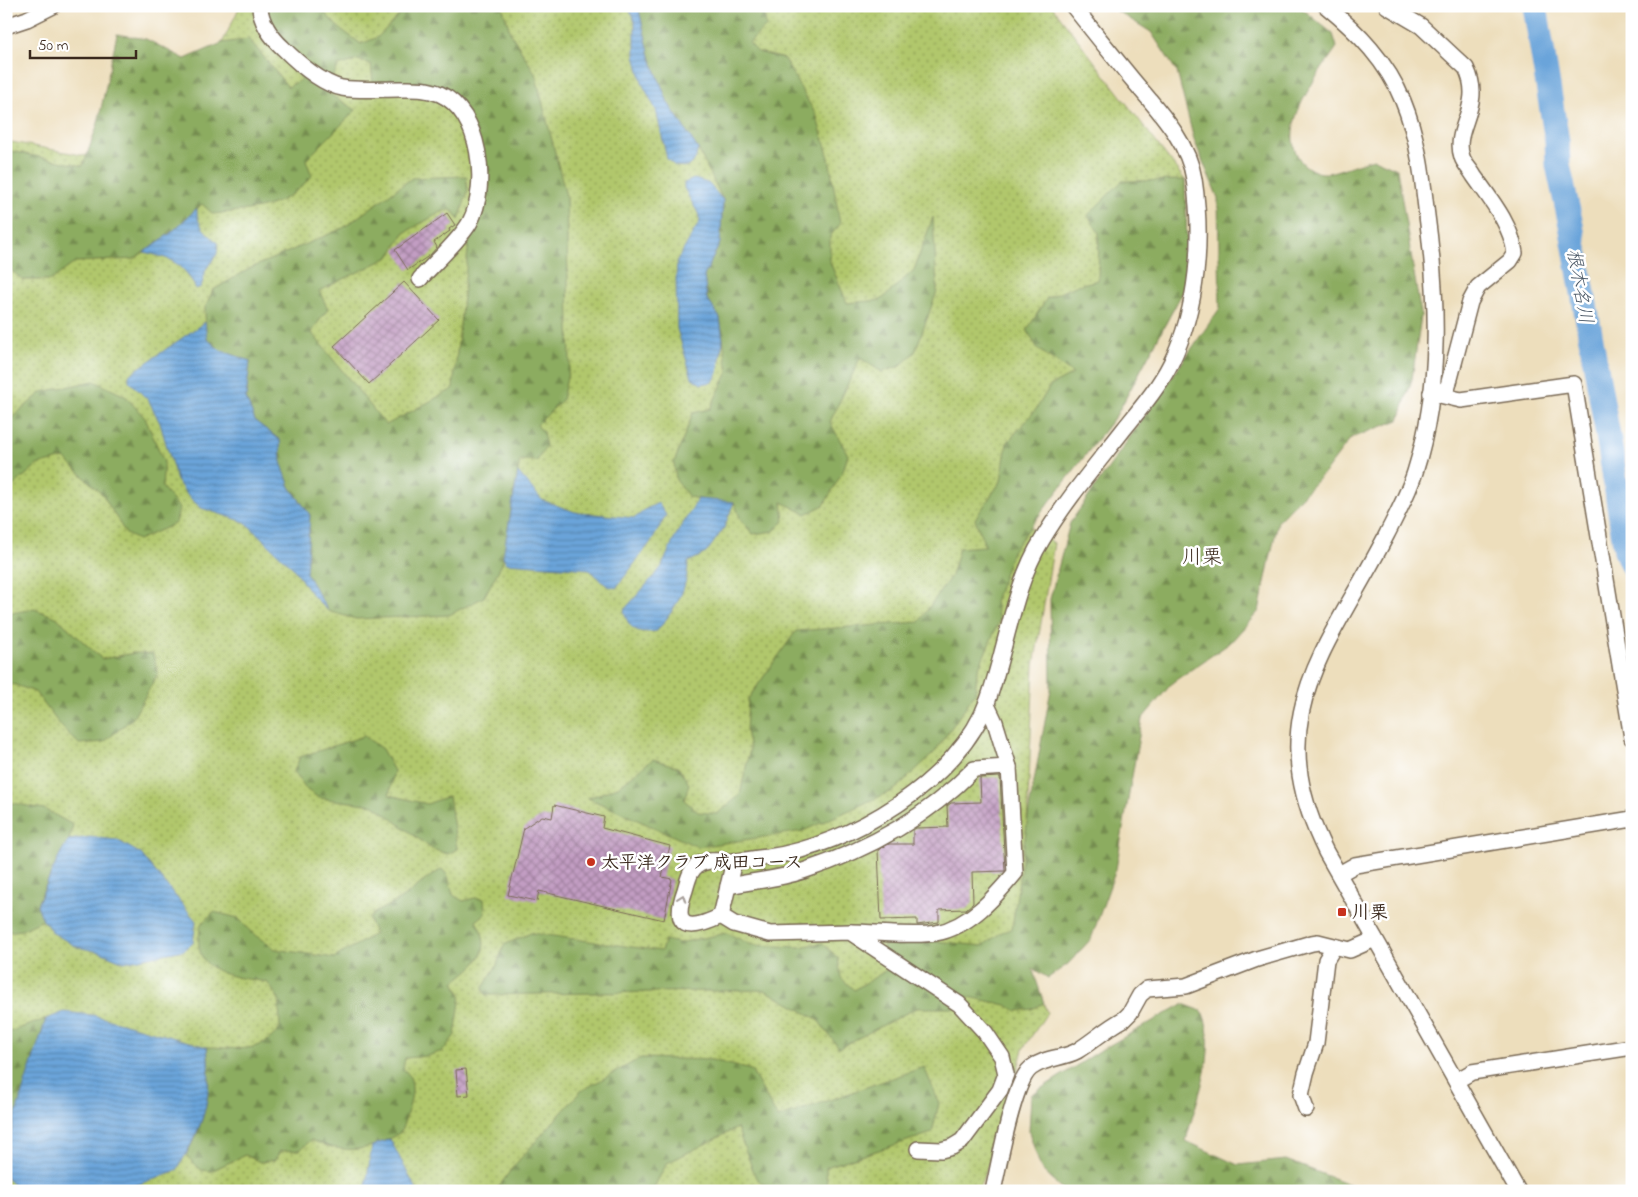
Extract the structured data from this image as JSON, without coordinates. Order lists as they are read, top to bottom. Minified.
{"districts":["川栗"],"water":["根木名川"],"places":{"other":["太平洋クラブ 成田コース"],"transit":["川栗"]},"scale_bar":"50 m"}
